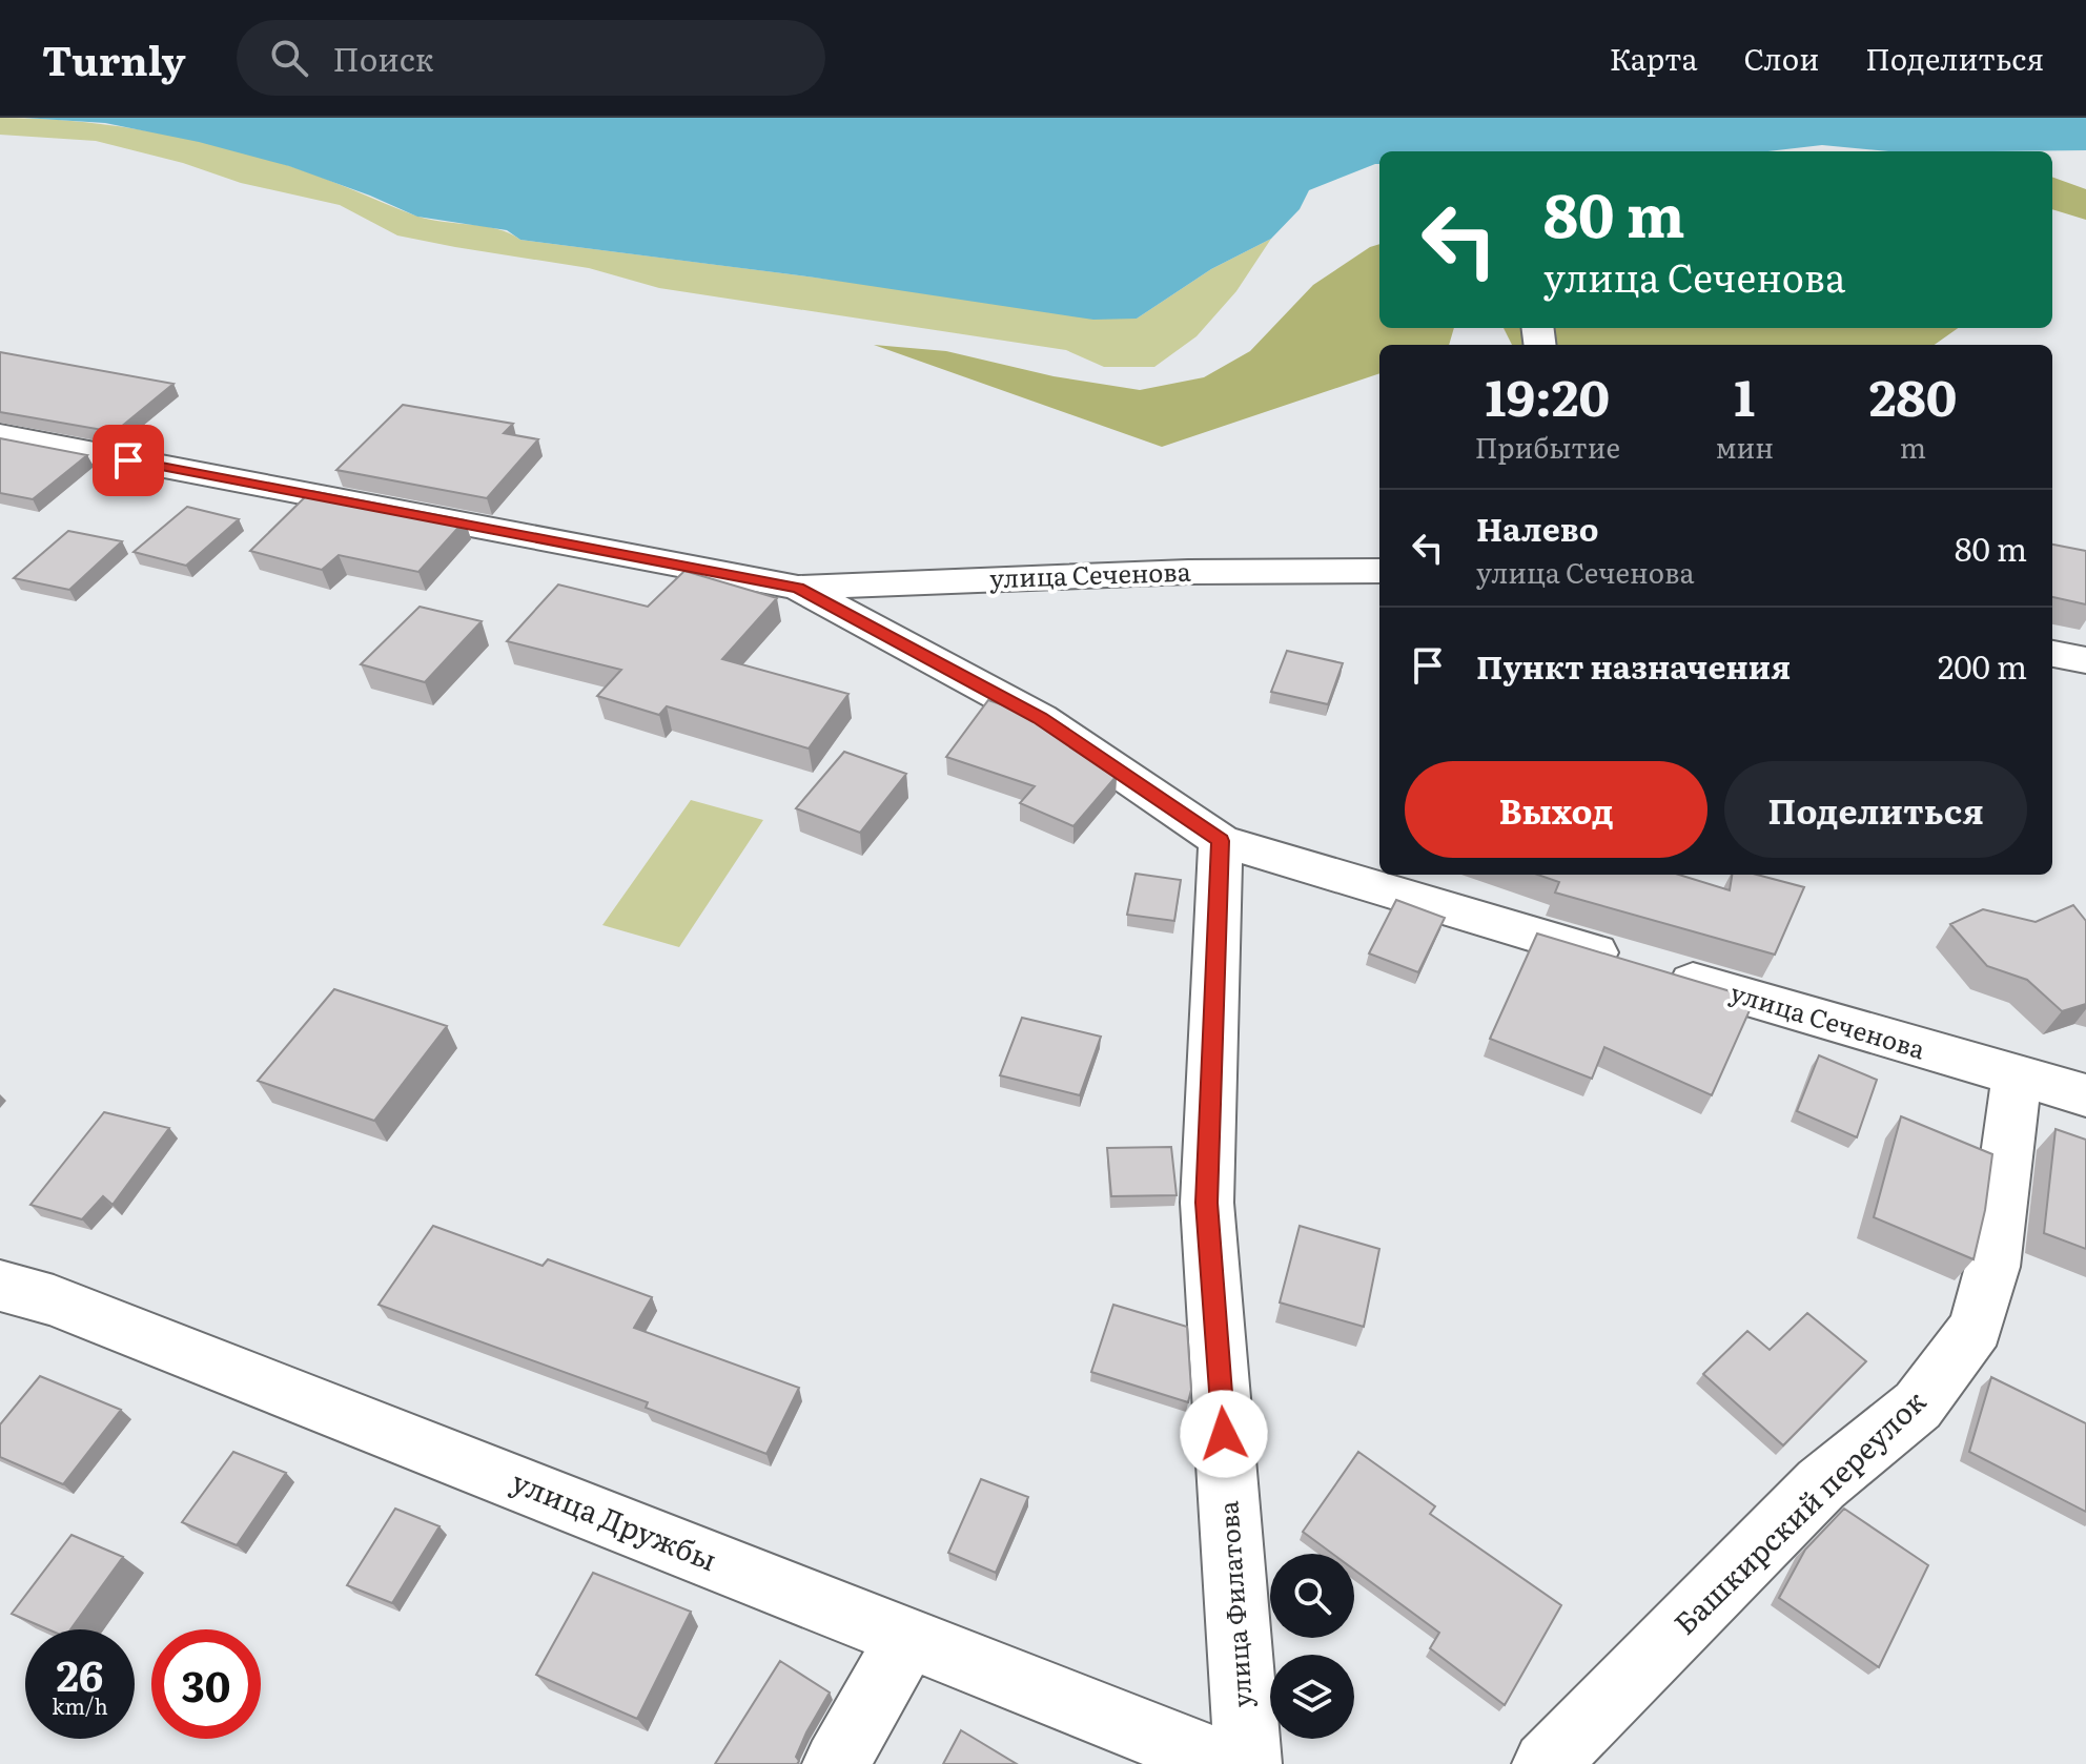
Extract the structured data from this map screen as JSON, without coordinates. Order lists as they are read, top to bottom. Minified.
{"streets":{"street":["улица Сеченова","Башкирский переулок","улица Дружбы","улица Филатова"]},"crossings":[["улица Сеченова","Башкирский переулок"],["улица Сеченова","улица Филатова"]],"page":{"header":"Turnly","search":"Поиск","nav":["Карта","Слои","Поделиться"],"turn":["80 m","улица Сеченова"],"eta":["19:20","Прибытие","1","мин","280","m"],"list":[{"name":"Налево","note":"улица Сеченова","value":"80 m"},{"name":"Пункт назначения","value":"200 m"}],"buttons":["Выход","Поделиться"],"speed":"26 km/h","limit":"30"}}
